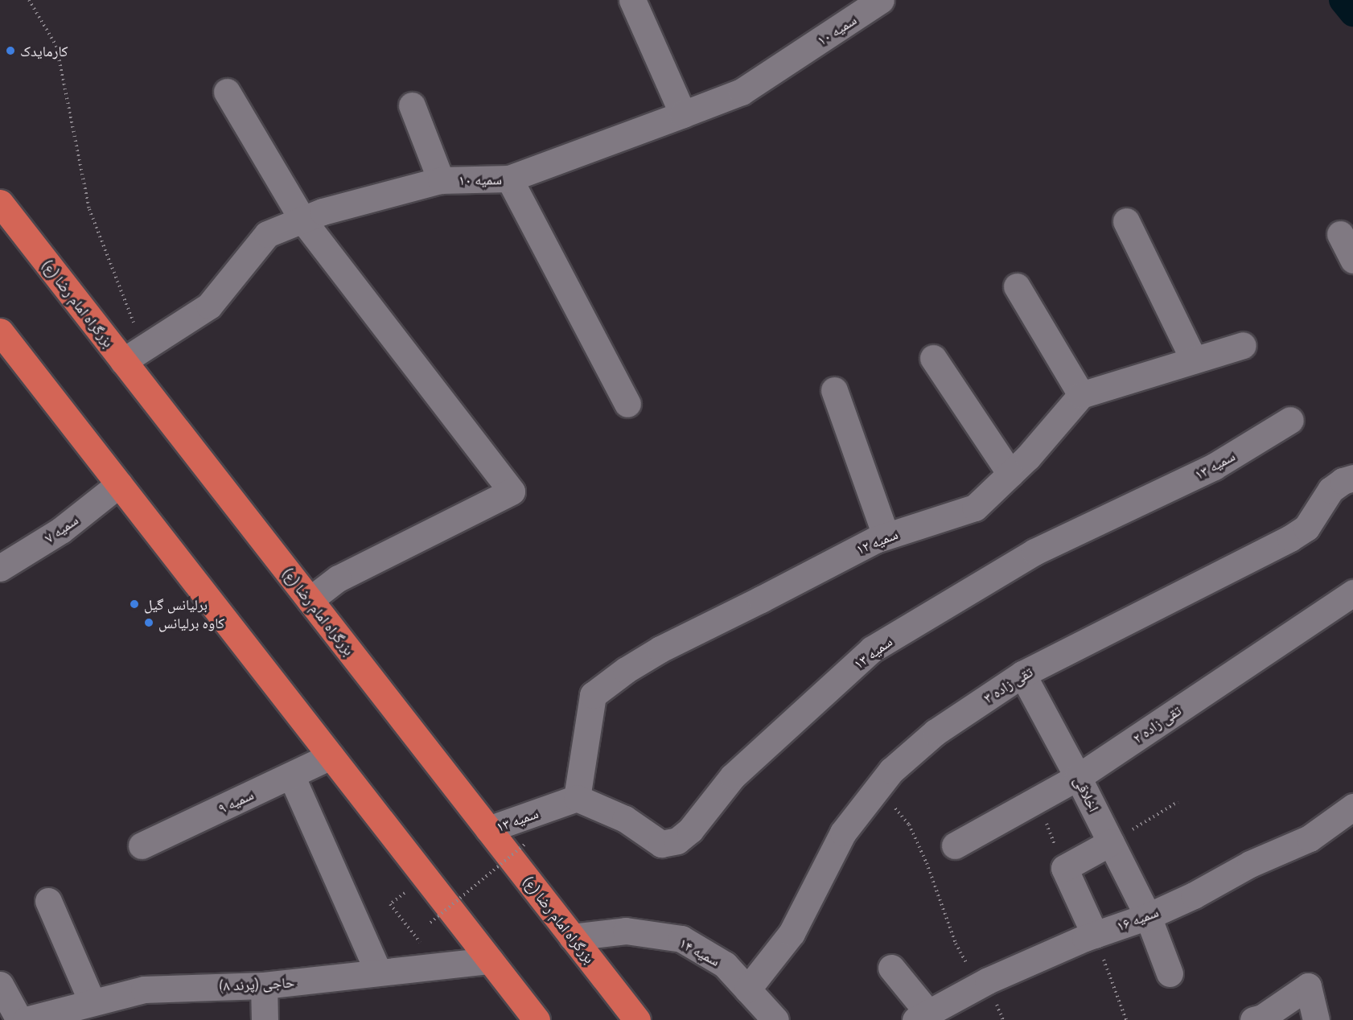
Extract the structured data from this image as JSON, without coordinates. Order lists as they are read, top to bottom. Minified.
{"streets":{"highway":["بزرگراه امام رضا (ع)"],"street":["سمیه ۱۰","سمیه ۱۳","سمیه ۷","سمیه ۱۲","تقی زاده ۳","تقی زاده ۲","اخلاقی","سمیه ۹","سمیه ۱۶","سمیه ۱۴","حاجی (پرند ۸)"]},"crossings":[["سمیه ۱۰","بزرگراه امام رضا (ع)"],["بزرگراه امام رضا (ع)","سمیه ۱۳"],["بزرگراه امام رضا (ع)","سمیه ۱۴"],["سمیه ۱۳","سمیه ۱۲"],["تقی زاده ۳","اخلاقی"],["تقی زاده ۳","سمیه ۱۴"],["تقی زاده ۲","اخلاقی"],["اخلاقی","سمیه ۱۶"]],"places":["کارمایدک","برلیانس گیل","کاوه برلیانس"]}
